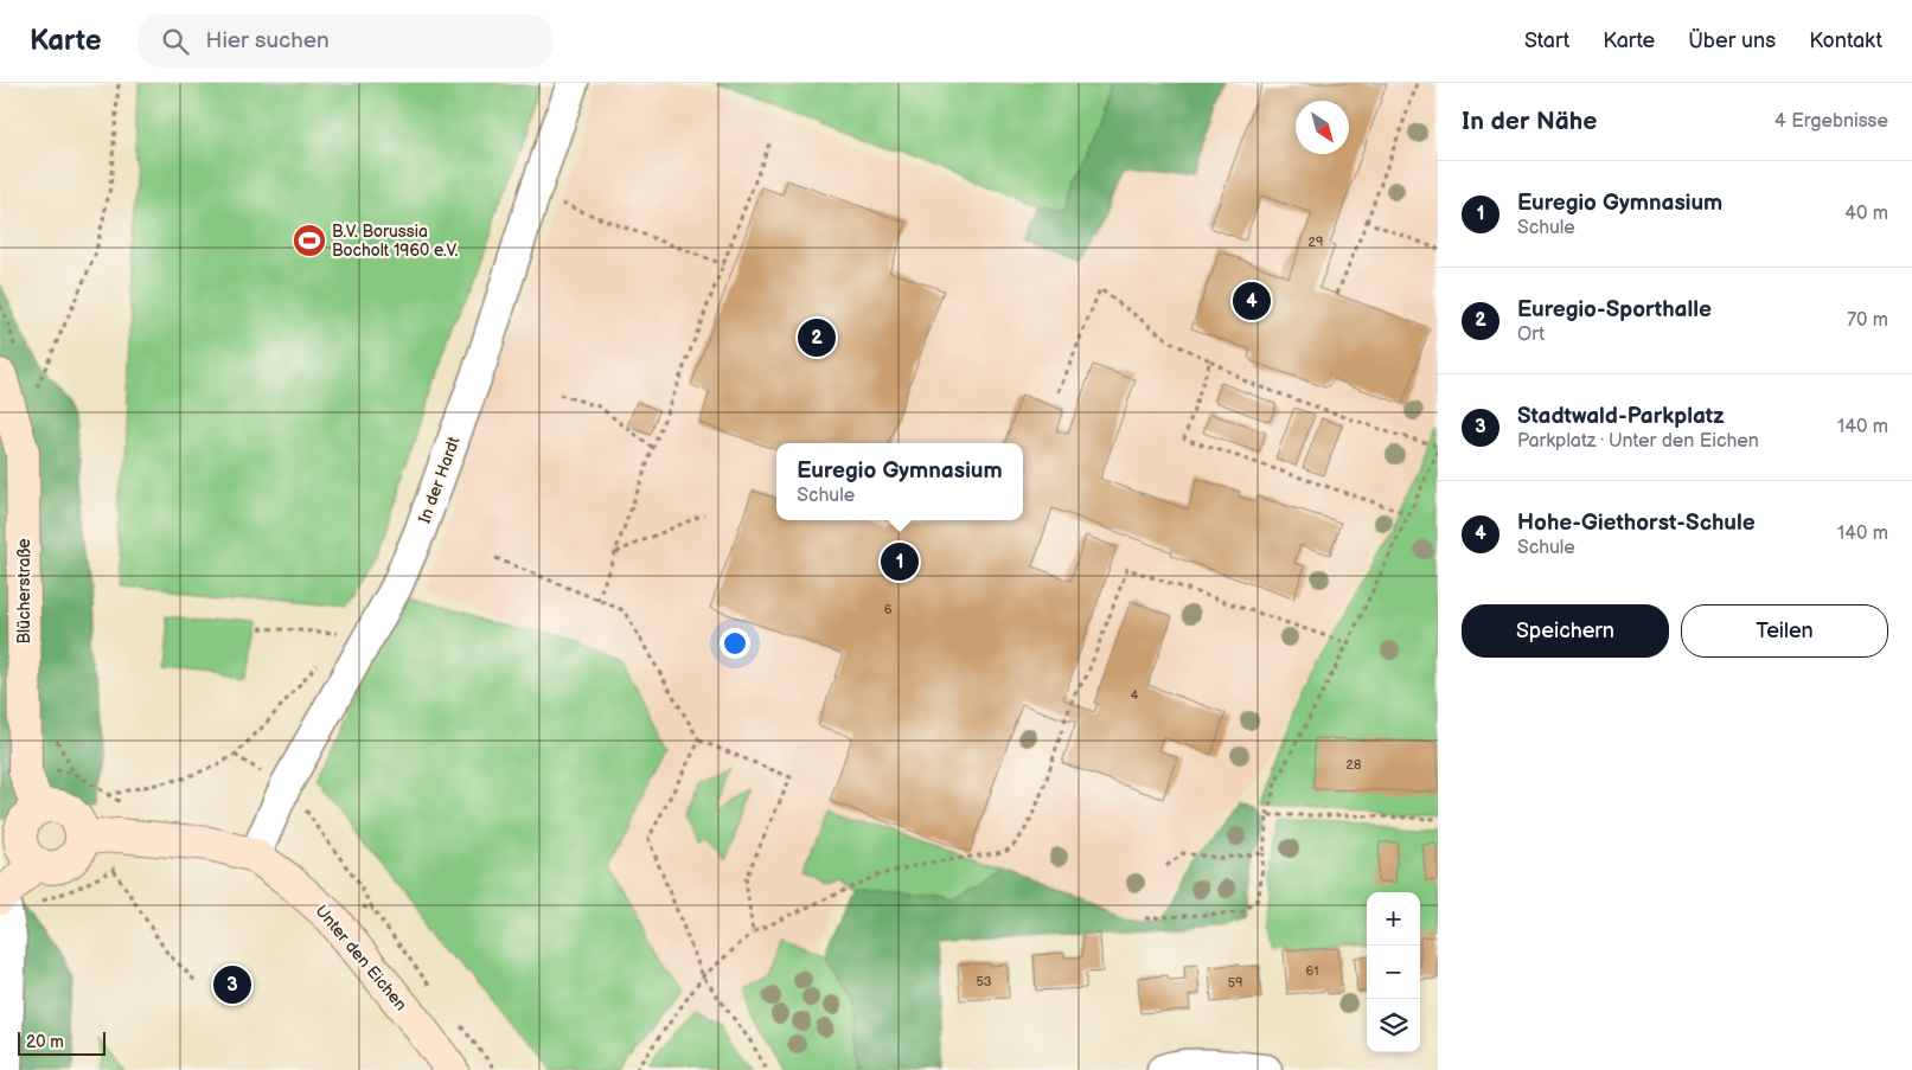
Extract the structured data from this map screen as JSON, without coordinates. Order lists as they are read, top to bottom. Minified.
{"streets":{"street":["In der Hardt","Blücherstraße","Unter den Eichen"]},"crossings":[["In der Hardt","Unter den Eichen"],["Blücherstraße","Unter den Eichen"]],"places":{"sports":["B.V. Borussia Bocholt 1960 e.V."]},"house_numbers":["29","6","4","28","61","53","59"],"scale_bar":"20 m","north":"bottom right","page":{"header":"Karte","search":"Hier suchen","nav":["Start","Karte","Über uns","Kontakt"],"heading":["In der Nähe","4 Ergebnisse"],"list":[{"mark":"1","name":"Euregio Gymnasium","note":"Schule","value":"40 m"},{"mark":"2","name":"Euregio-Sporthalle","note":"Ort","value":"70 m"},{"mark":"3","name":"Stadtwald-Parkplatz","note":"Parkplatz · Unter den Eichen","value":"140 m"},{"mark":"4","name":"Hohe-Giethorst-Schule","note":"Schule","value":"140 m"}],"pins":["4","2","1","3"],"popup":["Euregio Gymnasium","Schule"],"buttons":["Speichern","Teilen"],"map_buttons":["+","−"],"scale":"20 m"}}
